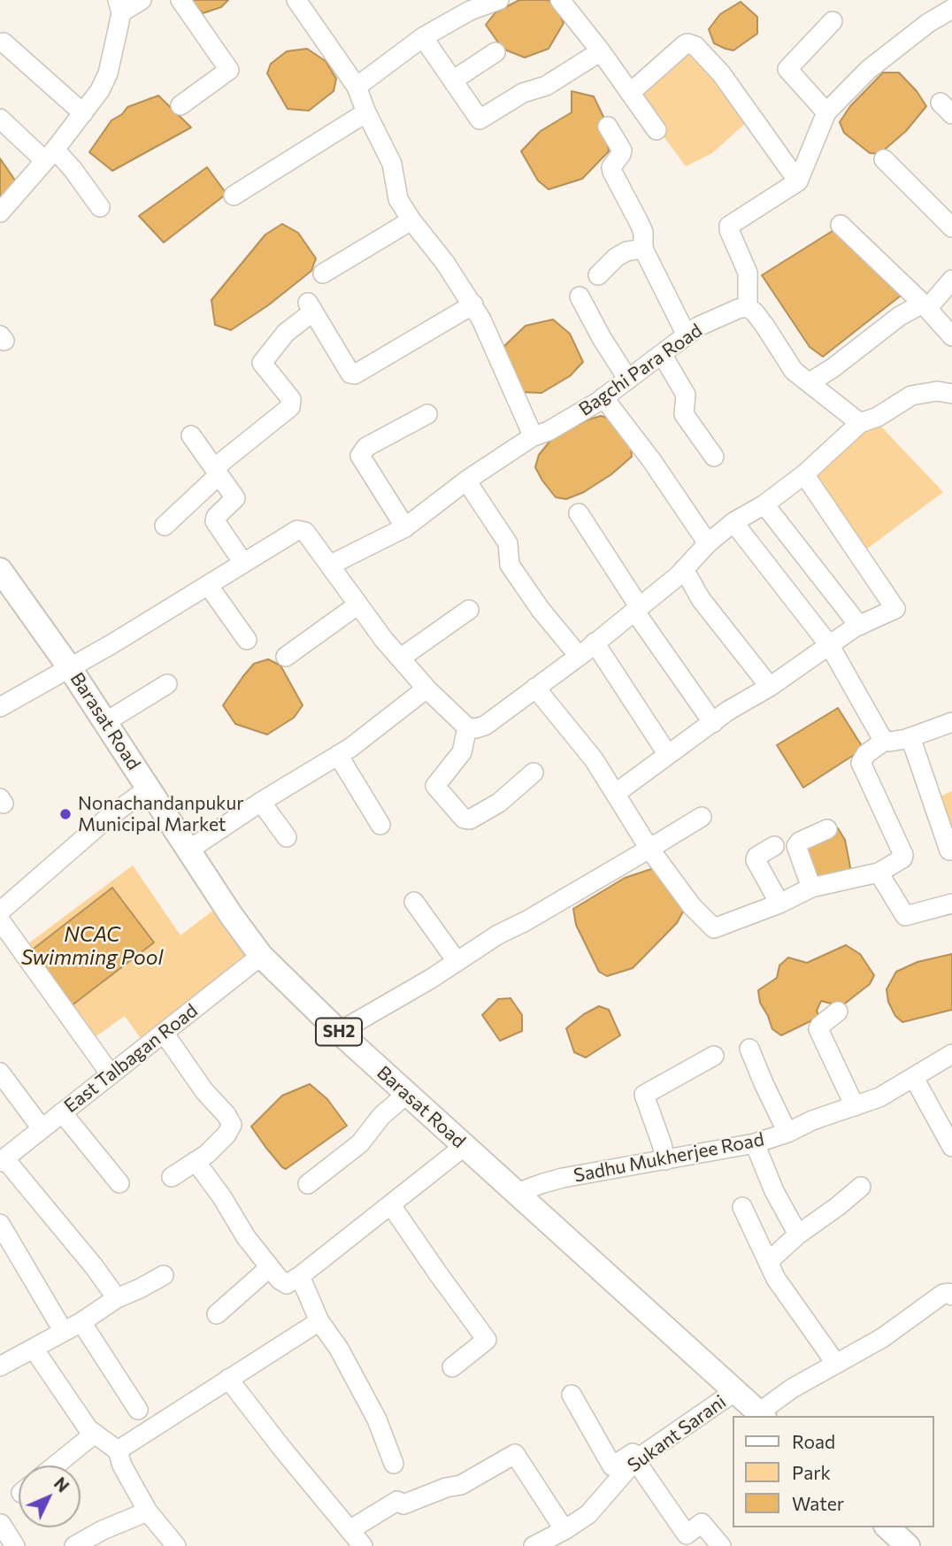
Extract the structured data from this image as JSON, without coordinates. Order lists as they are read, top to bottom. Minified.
{"streets":{"main road":["Barasat Road","SH2"],"street":["Bagchi Para Road","East Talbagan Road","Sadhu Mukherjee Road","Sukant Sarani"]},"crossings":[["Barasat Road","East Talbagan Road"],["Barasat Road","Sadhu Mukherjee Road"],["Barasat Road","Sukant Sarani"]],"water":["NCAC Swimming Pool"],"places":["Nonachandanpukur Municipal Market"],"legend":["Road","Park","Water"],"north":"top right"}
